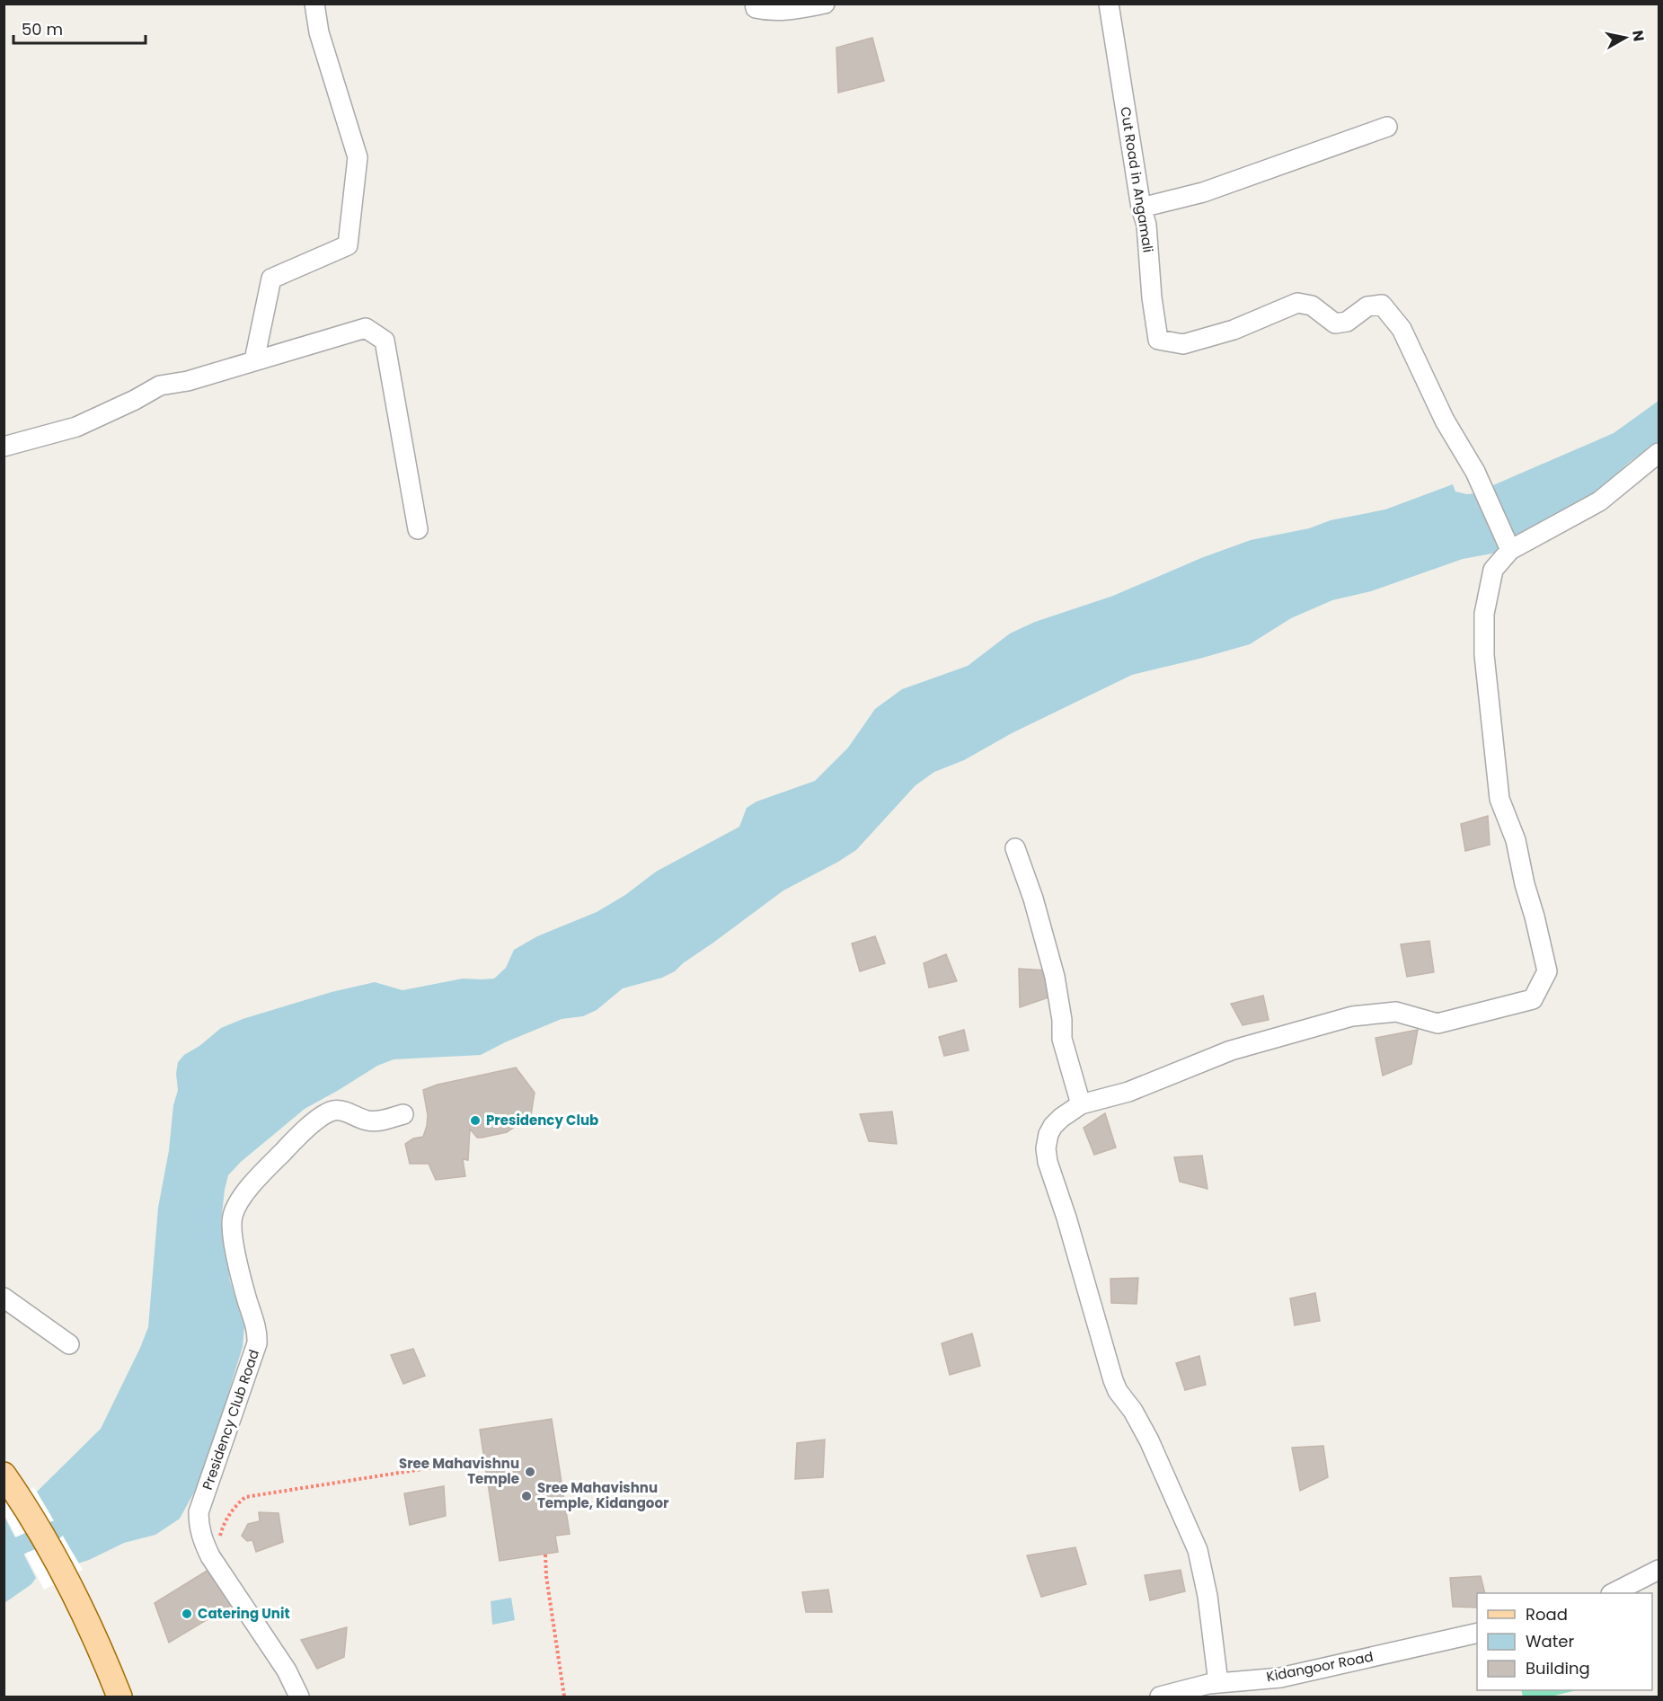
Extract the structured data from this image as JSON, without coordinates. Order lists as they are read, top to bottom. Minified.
{"streets":{"street":["Cut Road in Angamali","Presidency Club Road","Kidangoor Road"]},"places":["Presidency Club","Sree Mahavishnu Temple","Sree Mahavishnu Temple, Kidangoor","Catering Unit"],"legend":["Road","Water","Building"],"scale_bar":"50 m","north":"right"}
